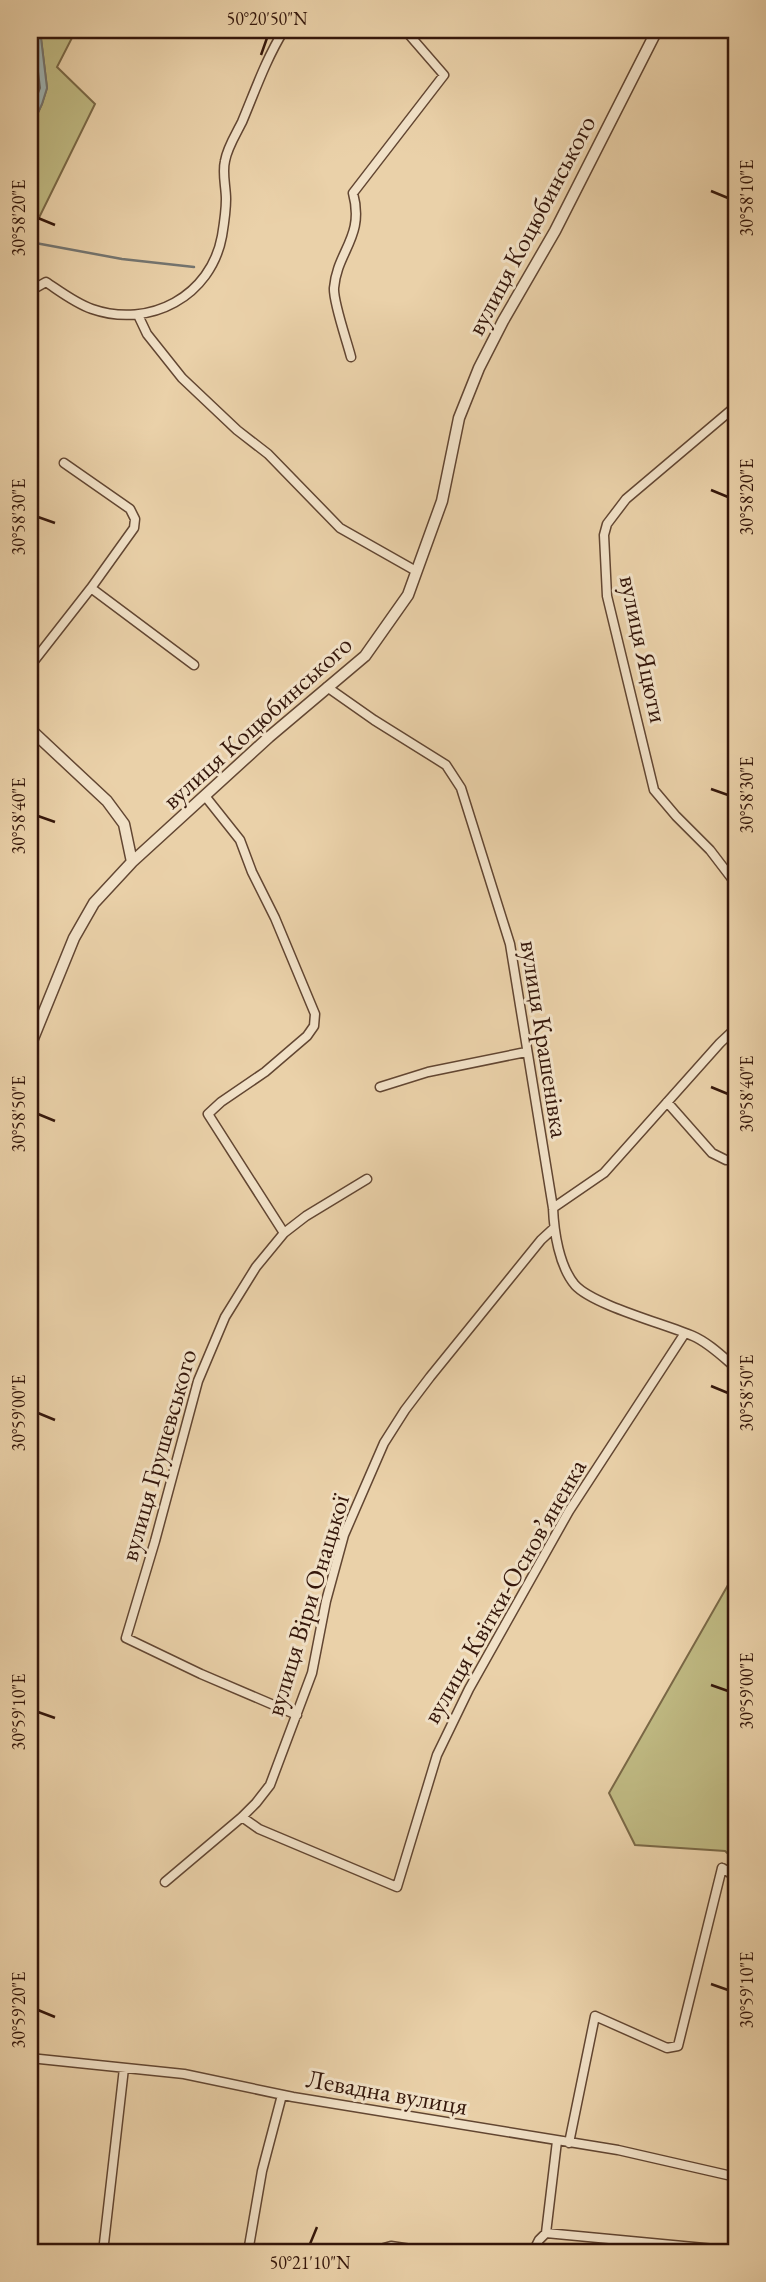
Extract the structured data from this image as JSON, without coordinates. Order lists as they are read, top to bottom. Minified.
{"streets":{"street":["вулиця Коцюбинського","вулиця Яцюти","вулиця Крашенівка","вулиця Грушевського","вулиця Квітки-Основʼяненка","вулиця Віри Онацької","Левадна вулиця"]},"crossings":[["вулиця Коцюбинського","вулиця Крашенівка"],["вулиця Крашенівка","вулиця Квітки-Основʼяненка"],["вулиця Крашенівка","вулиця Віри Онацької"],["вулиця Грушевського","вулиця Віри Онацької"],["вулиця Квітки-Основʼяненка","вулиця Віри Онацької"]],"coordinates":["50°20'50\"N","30°58'10\"E","30°58'20\"E","30°58'30\"E","30°58'40\"E","30°58'50\"E","30°59'00\"E","30°59'10\"E","30°59'20\"E","50°21'10\"N"]}
